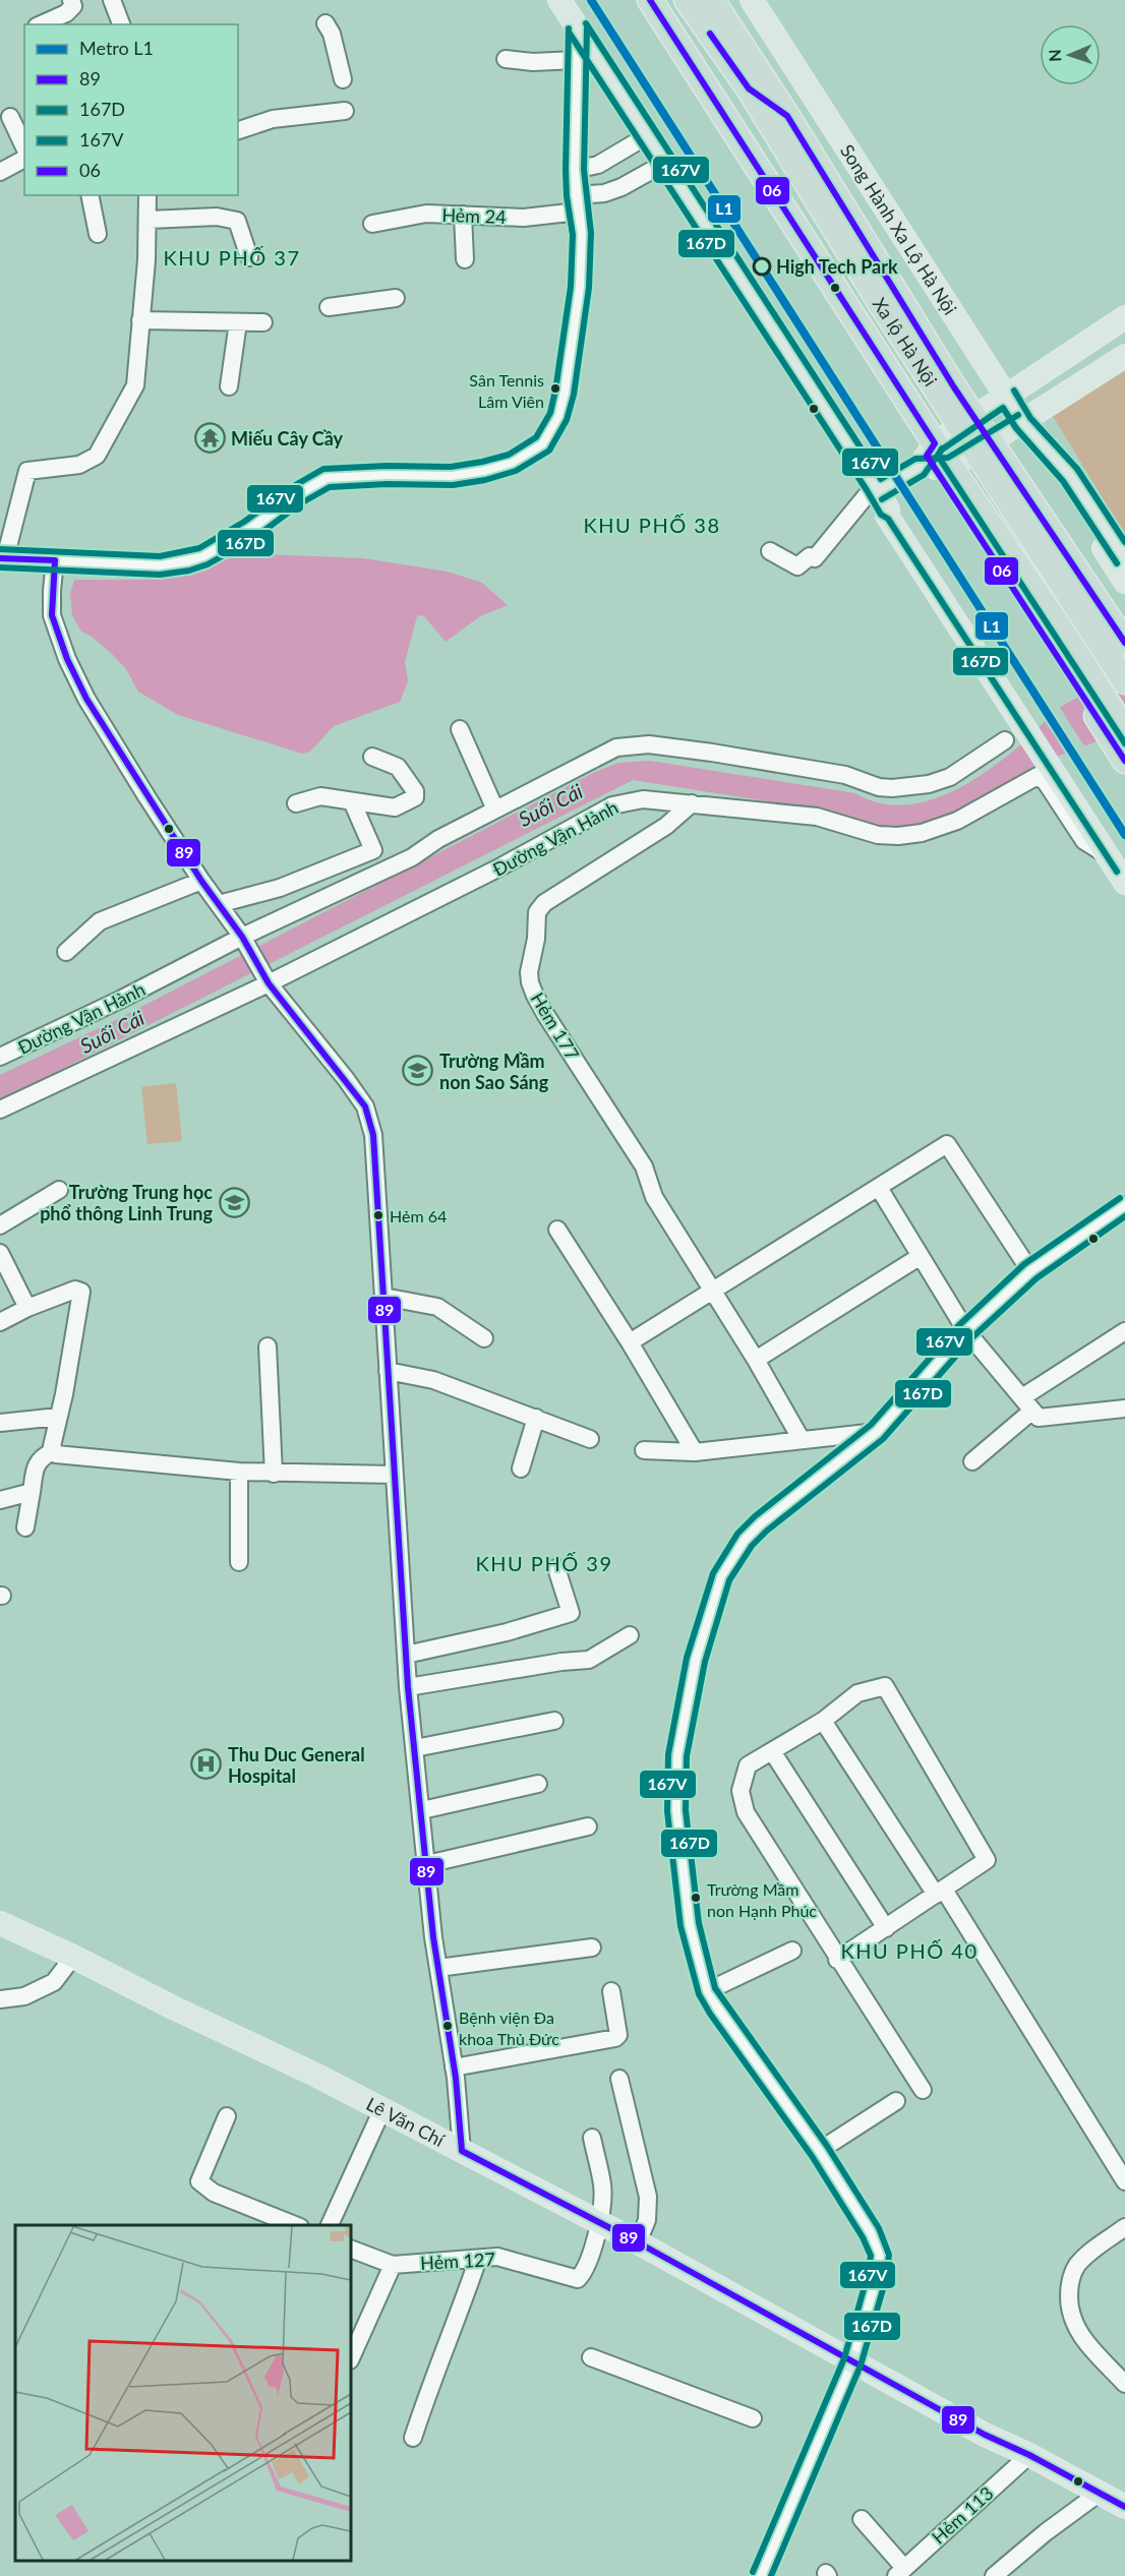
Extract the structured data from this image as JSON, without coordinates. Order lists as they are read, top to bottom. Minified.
{"streets":{"highway":["Xa lộ Hà Nội"],"main road":["Song Hành Xa Lộ Hà Nội","Lê Văn Chí"],"street":["Hẻm 24","Đường Vận Hành","Hẻm 177","Hẻm 127","Hẻm 113"]},"crossings":[["Đường Vận Hành","Hẻm 177"],["Lê Văn Chí","Hẻm 127"],["Lê Văn Chí","Hẻm 113"]],"districts":["KHU PHỐ 37","KHU PHỐ 38","KHU PHỐ 39","KHU PHỐ 40"],"water":["Suối Cái"],"places":{"other":["High Tech Park","Sân Tennis Lâm Viên","Hẻm 64","Trường Mầm non Hạnh Phúc","Bệnh viện Đa khoa Thủ Đức"],"temple":["Miếu Cây Cầy"],"school or university":["Trường Mầm non Sao Sáng","Trường Trung học phổ thông Linh Trung"],"hospital":["Thu Duc General Hospital"]},"lines":["metro line L1","transit line 06","transit line 167V","transit line 167D","transit line 89"],"legend":["Metro L1","89","167D","167V","06"],"north":"left"}
